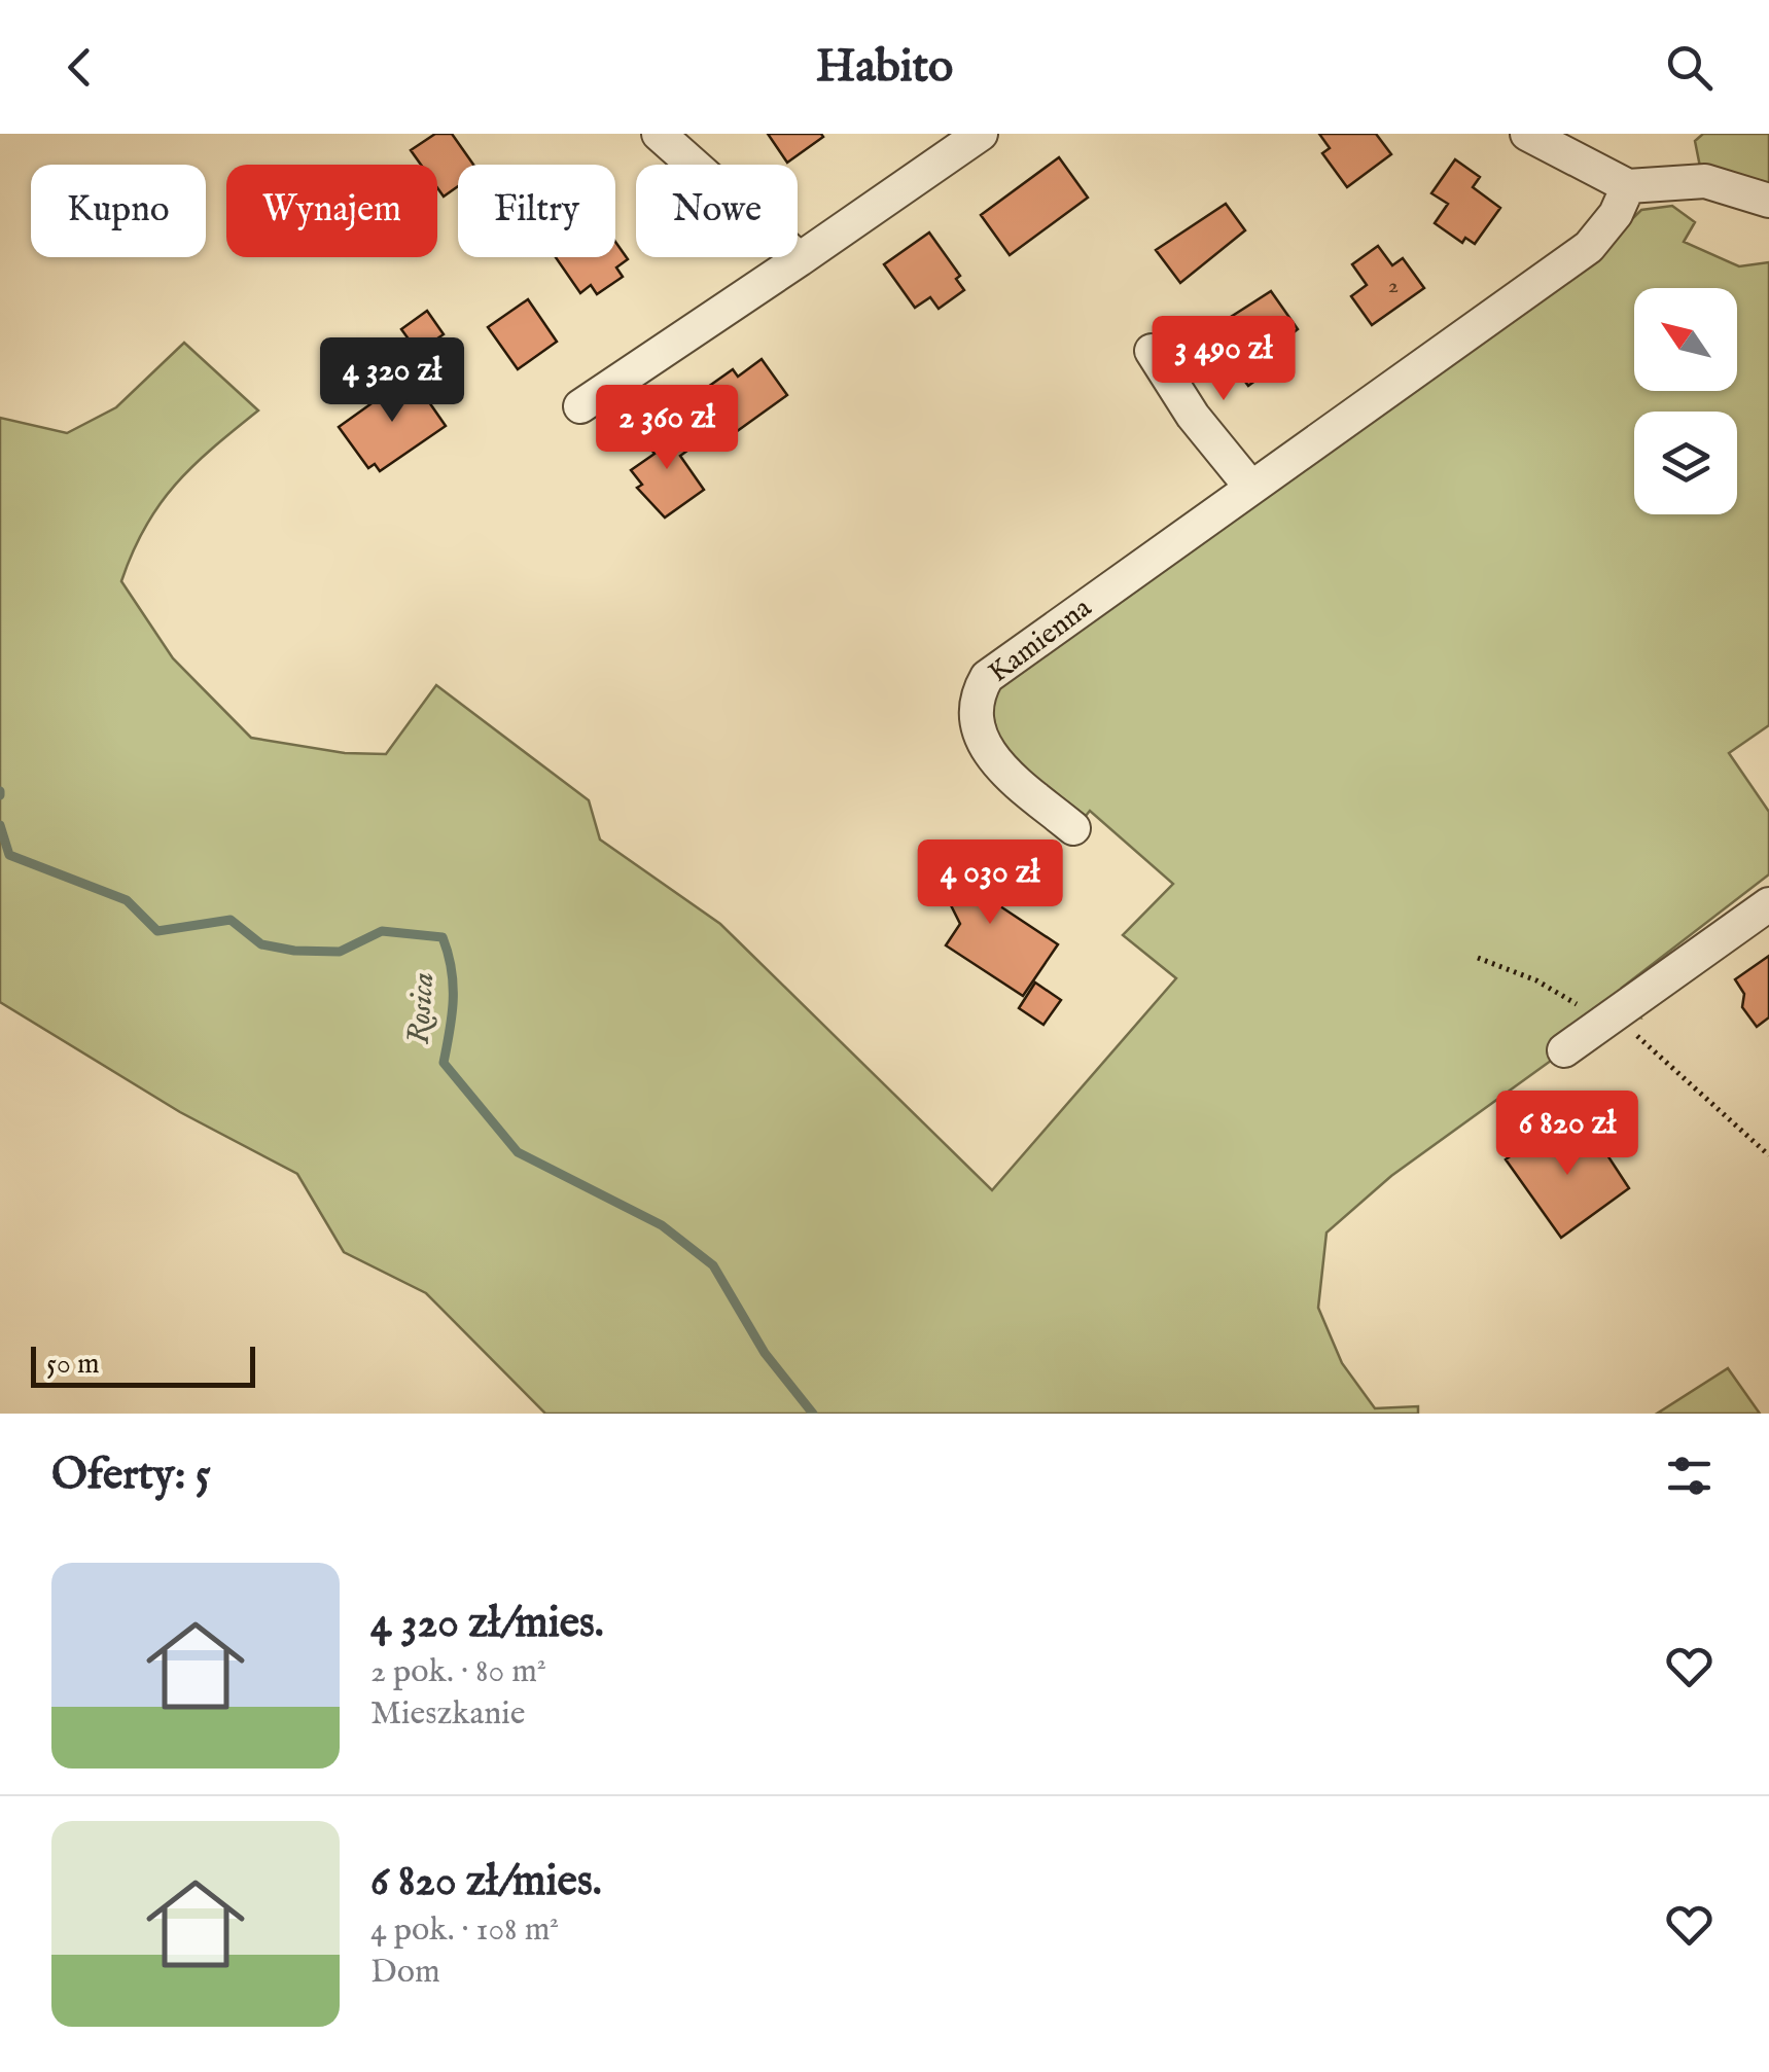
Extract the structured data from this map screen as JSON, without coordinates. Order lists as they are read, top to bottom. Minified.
{"streets":{"street":["Kamienna"]},"water":["Rosica"],"house_numbers":["2"],"scale_bar":"50 m","north":"top left","page":{"header":"Habito","chip":["Kupno","Wynajem","Filtry","Nowe"],"price":["3 490 zł","4 320 zł","2 360 zł","4 030 zł","6 820 zł"],"scale":"50 m","heading":"Oferty: 5","list":[{"name":"4 320 zł/mies.","note":"2 pok. · 80 m² · Mieszkanie"},{"name":"6 820 zł/mies.","note":"4 pok. · 108 m² · Dom"}]}}
